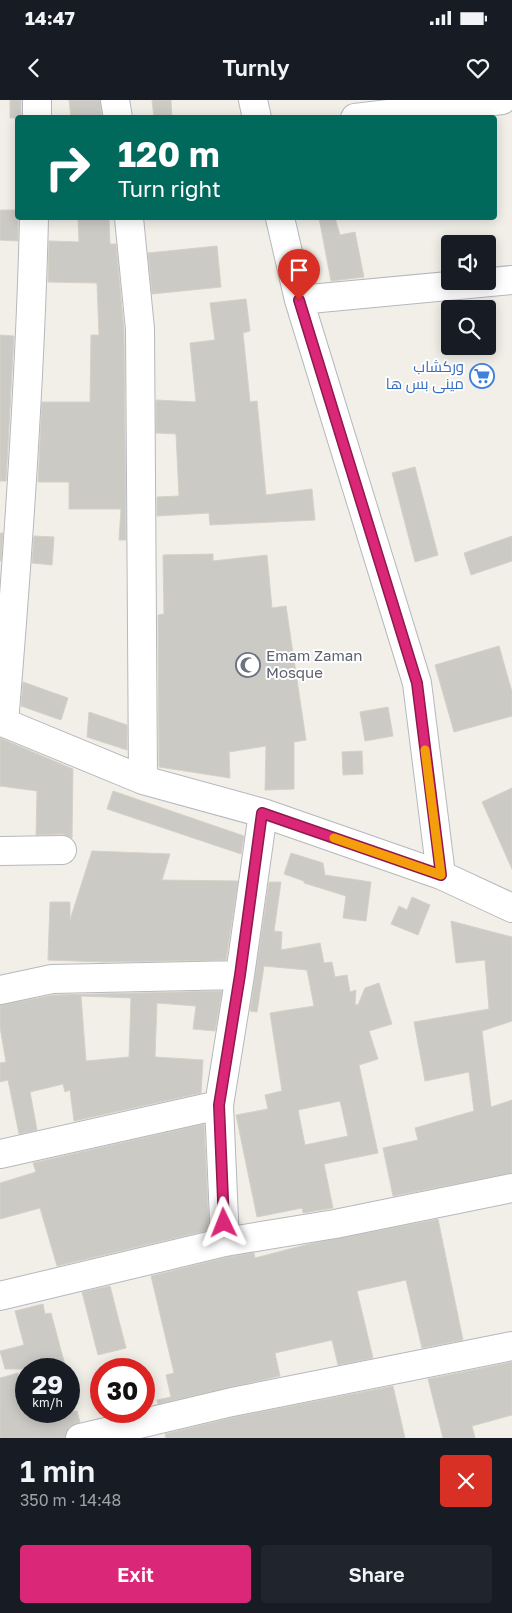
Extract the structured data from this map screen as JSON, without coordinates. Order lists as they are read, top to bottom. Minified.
{"places":{"supermarket":["ورکشاب مینی بس ها"],"mosque":["Emam Zaman Mosque"]},"page":{"status":"14:47","header":"Turnly","turn":["120 m","Turn right"],"speed":"29 km/h","limit":"30","heading":["1 min","350 m · 14:48"],"buttons":["Exit","Share"]}}
